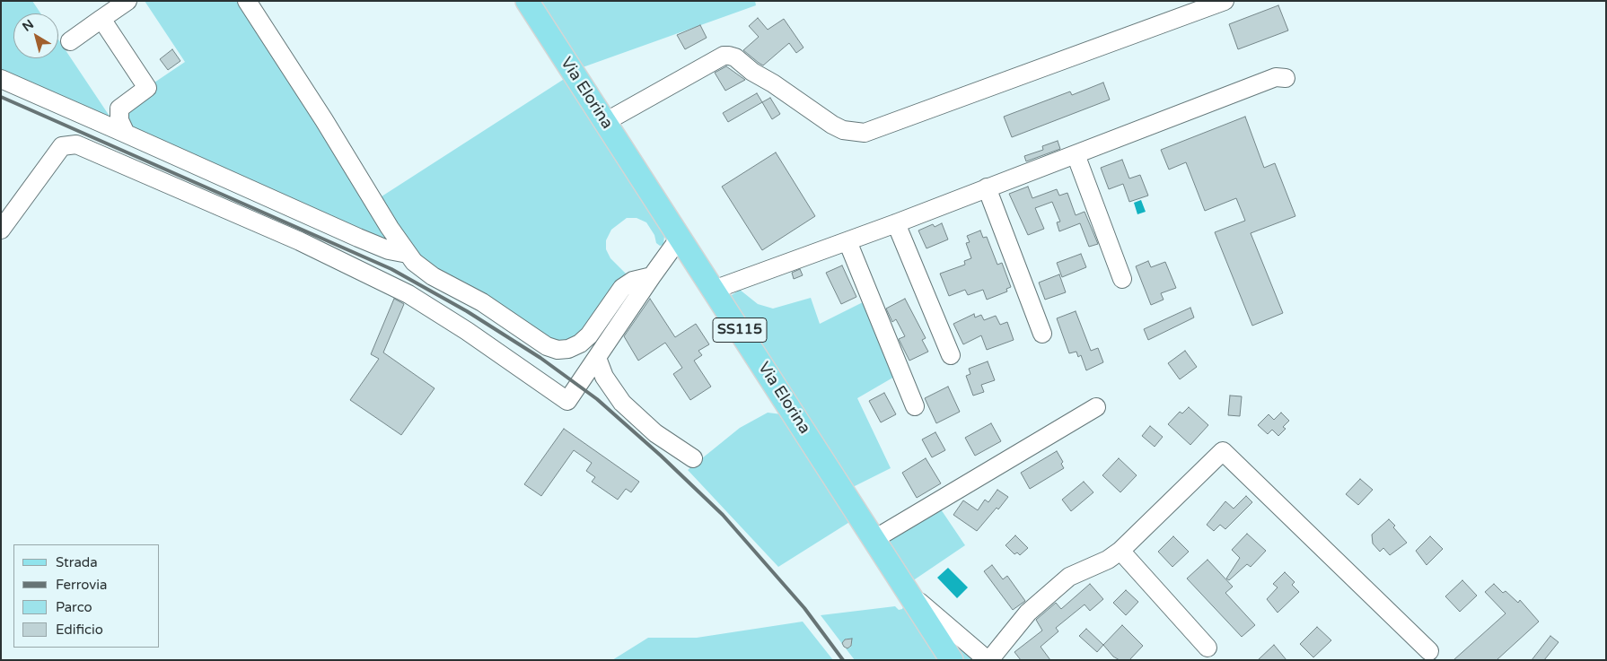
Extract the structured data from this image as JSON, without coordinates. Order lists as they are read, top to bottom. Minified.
{"streets":{"main road":["Via Elorina","SS115"]},"legend":["Strada","Ferrovia","Parco","Edificio"],"north":"top left"}
